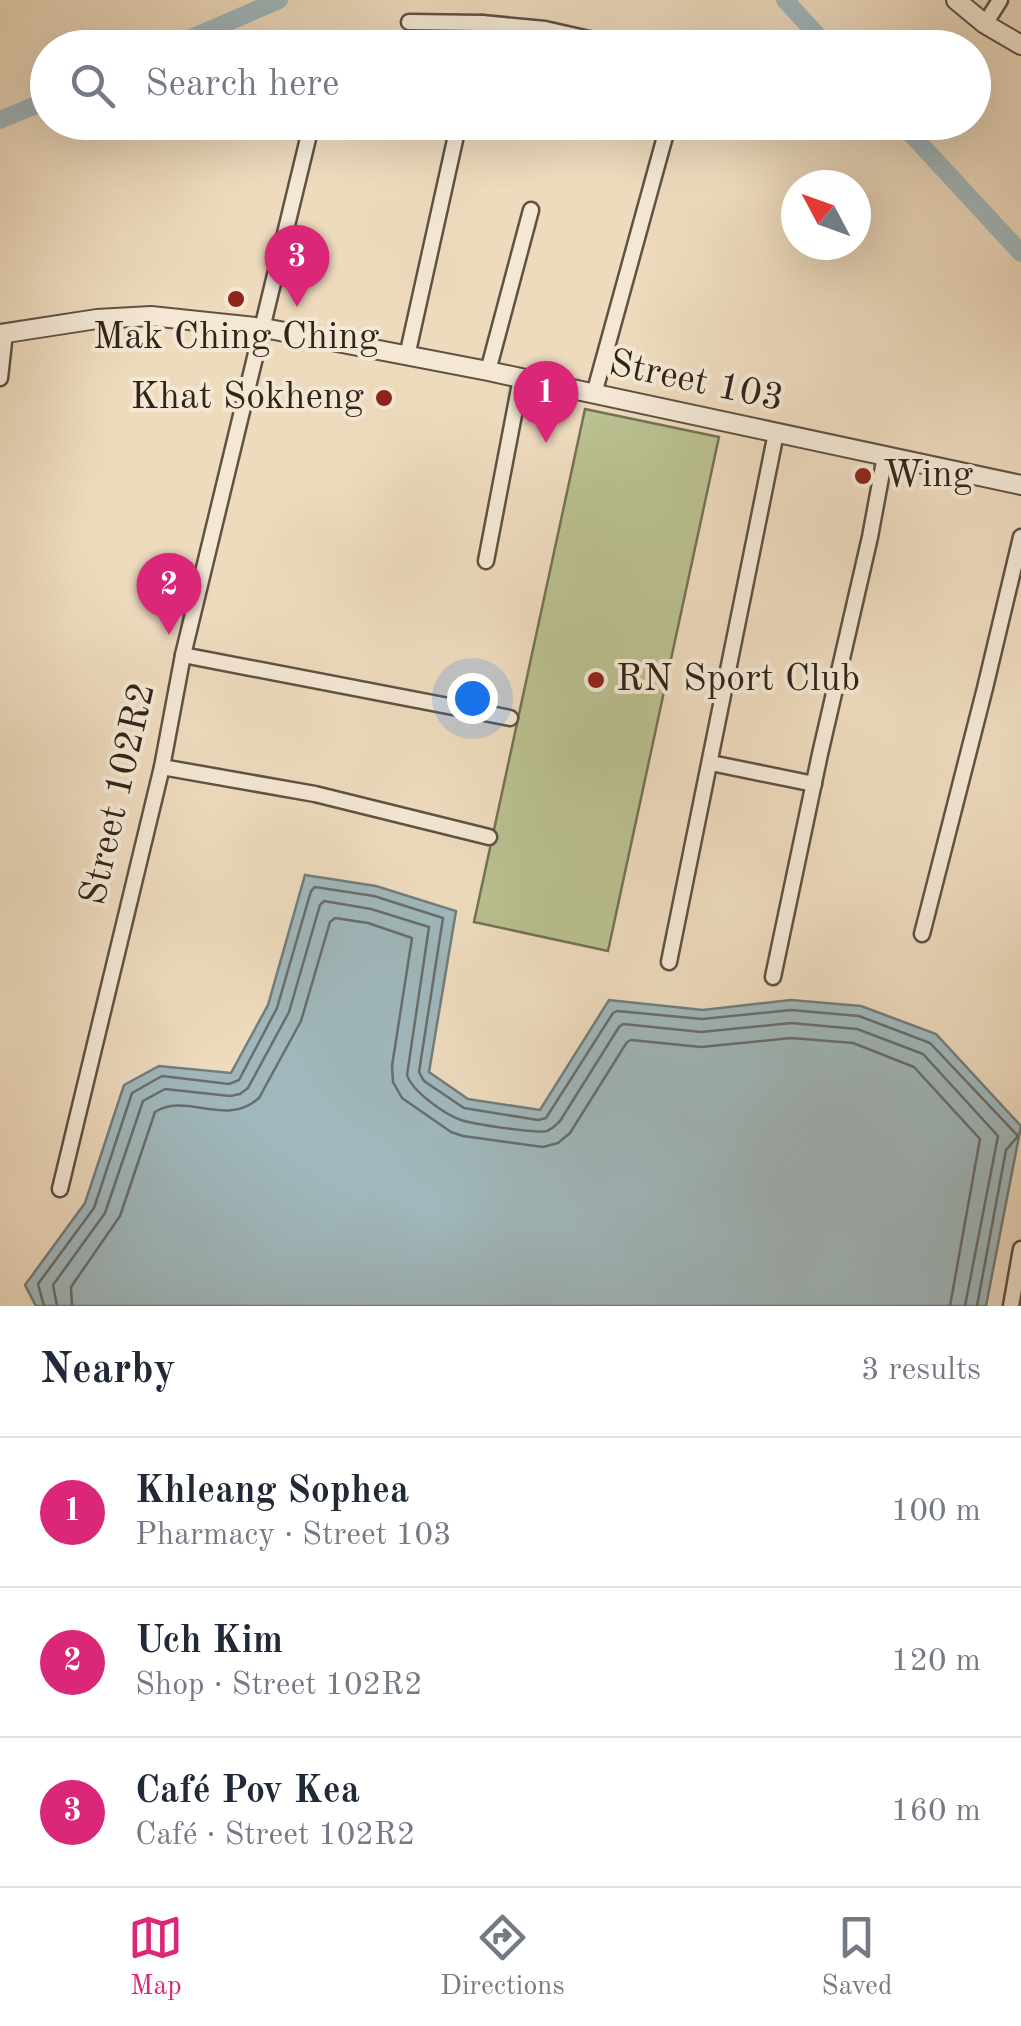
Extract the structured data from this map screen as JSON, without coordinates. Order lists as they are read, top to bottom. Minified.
{"streets":{"street":["Street 103","Street 102R2"]},"crossings":[["Street 103","Street 102R2"]],"places":["Mak Ching Ching","Khat Sokheng","Wing","RN Sport Club"],"north":"top left","page":{"search":"Search here","pins":["3","1","2"],"heading":["Nearby","3 results"],"list":[{"mark":"1","name":"Khleang Sophea","note":"Pharmacy · Street 103","value":"100 m"},{"mark":"2","name":"Uch Kim","note":"Shop · Street 102R2","value":"120 m"},{"mark":"3","name":"Café Pov Kea","note":"Café · Street 102R2","value":"160 m"}],"nav":["Map","Directions","Saved"]}}
